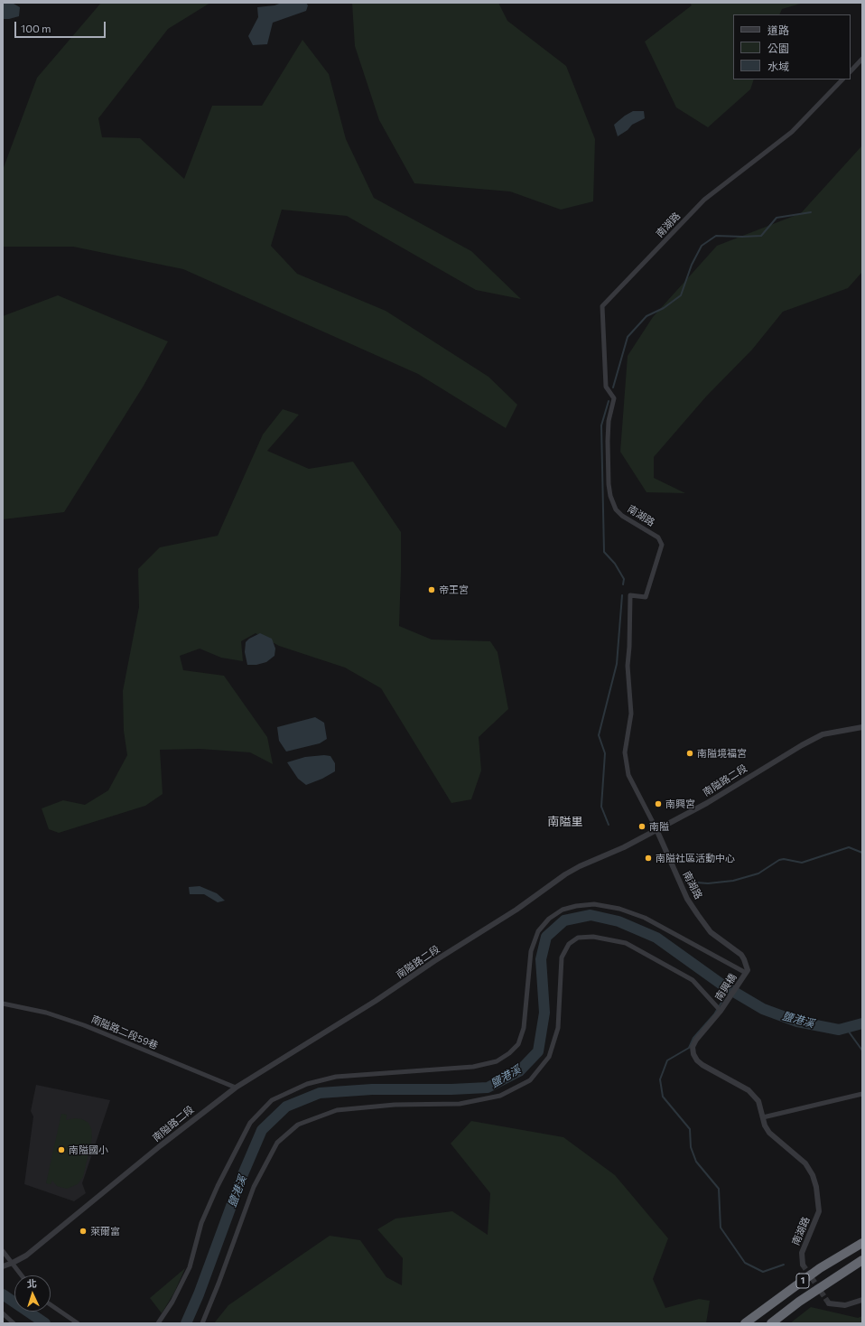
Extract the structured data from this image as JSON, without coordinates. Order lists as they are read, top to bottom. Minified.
{"streets":{"highway":["1"],"street":["南湖路","南隘路二段","南興橋","南隘路二段59巷"]},"crossings":[["南湖路","南隘路二段"],["南湖路","南興橋"],["南隘路二段","南隘路二段59巷"]],"districts":["南隘里"],"water":["鹽港溪"],"places":["帝王宮","南隘境福宮","南興宮","南隘","南隘社區活動中心","南隘國小","萊爾富"],"legend":["道路","公園","水域"],"scale_bar":"100 m","north":"top"}
